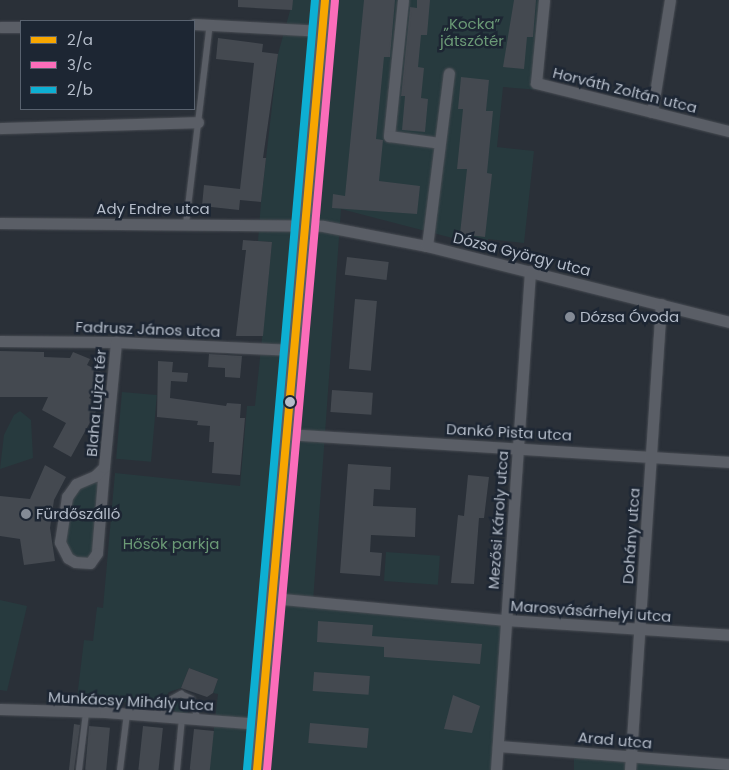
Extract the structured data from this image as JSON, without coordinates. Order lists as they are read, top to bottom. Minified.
{"streets":{"street":["Horváth Zoltán utca","Ady Endre utca","Dózsa György utca","Fadrusz János utca","Blaha Lujza tér","Dankó Pista utca","Mezősi Károly utca","Dohány utca","Marosvásárhelyi utca","Munkácsy Mihály utca","Arad utca"]},"crossings":[["Ady Endre utca","Dózsa György utca"],["Dózsa György utca","Mezősi Károly utca"],["Dózsa György utca","Dohány utca"],["Fadrusz János utca","Blaha Lujza tér"],["Dankó Pista utca","Mezősi Károly utca"],["Dankó Pista utca","Dohány utca"],["Mezősi Károly utca","Marosvásárhelyi utca"],["Mezősi Károly utca","Arad utca"],["Dohány utca","Marosvásárhelyi utca"],["Dohány utca","Arad utca"]],"parks":["„Kocka” játszótér","Hősök parkja"],"places":["Dózsa Óvoda","Fürdőszálló"],"lines":["transit line 2/a","transit line 2/b","transit line 3/c"],"legend":["2/a","3/c","2/b"]}
